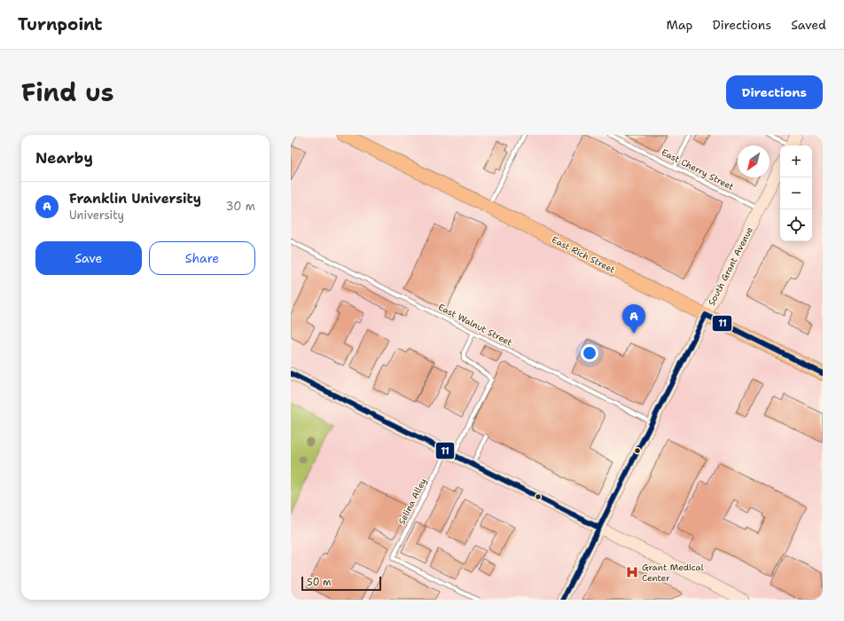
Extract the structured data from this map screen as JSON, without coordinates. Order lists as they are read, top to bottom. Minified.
{"streets":{"main road":["East Rich Street"],"street":["South Grant Avenue"],"lane":["East Cherry Street","East Walnut Street","Selina Alley"]},"crossings":[["East Cherry Street","South Grant Avenue"],["East Rich Street","South Grant Avenue"],["South Grant Avenue","East Walnut Street"],["East Walnut Street","Selina Alley"]],"places":{"hospital":["Grant Medical Center"]},"lines":["transit line 11"],"scale_bar":"50 m","north":"bottom left","page":{"header":"Turnpoint","nav":["Map","Directions","Saved"],"title":"Find us","buttons":["Directions",["Save","Share"]],"heading":"Nearby","map_buttons":["+","−"],"list":[{"mark":"A","name":"Franklin University","note":"University","value":"30 m"}],"pins":"A","scale":"50 m"}}
